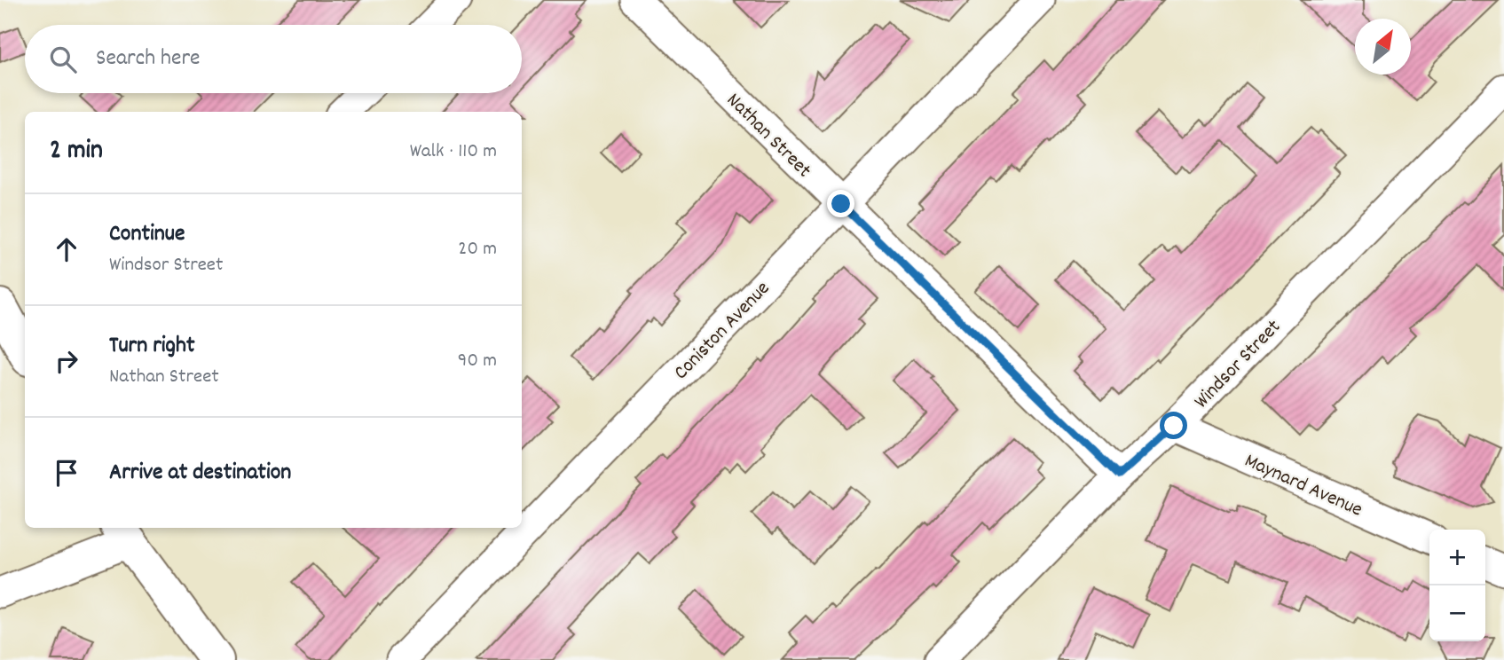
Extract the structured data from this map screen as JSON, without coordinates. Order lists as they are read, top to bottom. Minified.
{"streets":{"street":["Nathan Street","Coniston Avenue","Windsor Street","Maynard Avenue"]},"crossings":[["Nathan Street","Coniston Avenue"],["Nathan Street","Windsor Street"],["Windsor Street","Maynard Avenue"]],"north":"top right","page":{"search":"Search here","heading":["2 min","Walk · 110 m"],"list":[["Continue","Windsor Street","20 m"],["Turn right","Nathan Street","90 m"],"Arrive at destination"],"map_buttons":["+","−"]}}
